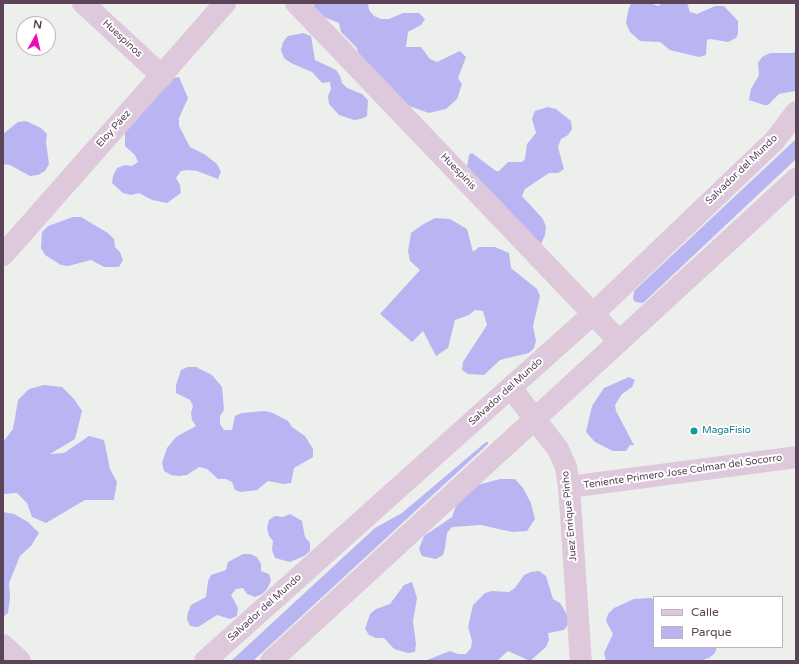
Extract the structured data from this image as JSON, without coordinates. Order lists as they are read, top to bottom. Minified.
{"streets":{"street":["Huespinos","Eloy Páez","Salvador del Mundo","Huespinis","Teniente Primero Jose Colman del Socorro","Juez Enrique Pinho"]},"crossings":[["Huespinos","Eloy Páez"],["Salvador del Mundo","Huespinis"],["Salvador del Mundo","Juez Enrique Pinho"],["Teniente Primero Jose Colman del Socorro","Juez Enrique Pinho"]],"places":["MagaFisio"],"legend":["Calle","Parque"],"north":"top"}
